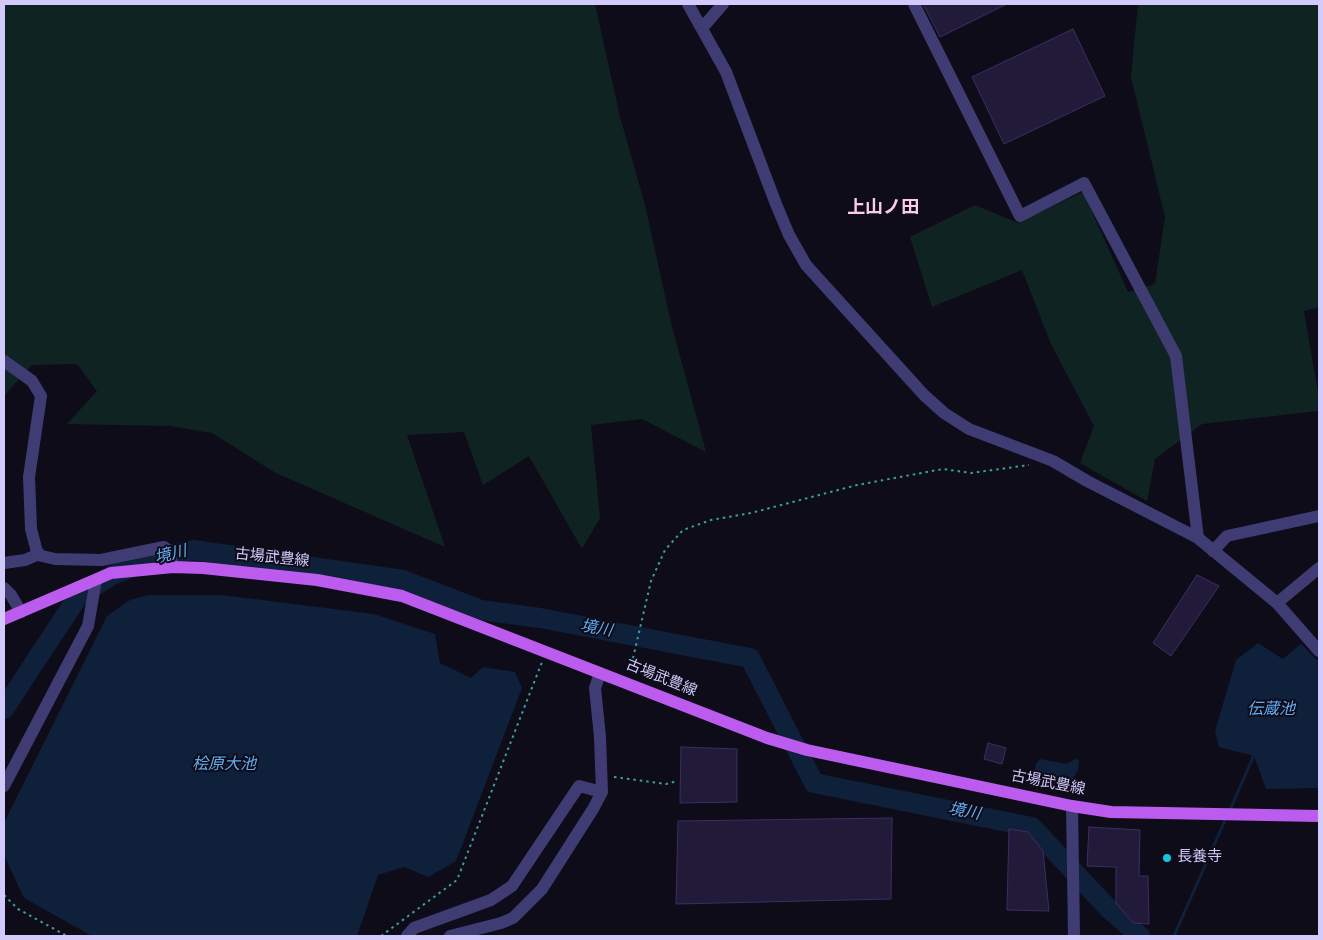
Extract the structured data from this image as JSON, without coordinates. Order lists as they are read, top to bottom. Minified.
{"streets":{"main road":["古場武豊線"]},"districts":["上山ノ田"],"water":["境川","伝蔵池","桧原大池"],"places":["長養寺"]}
